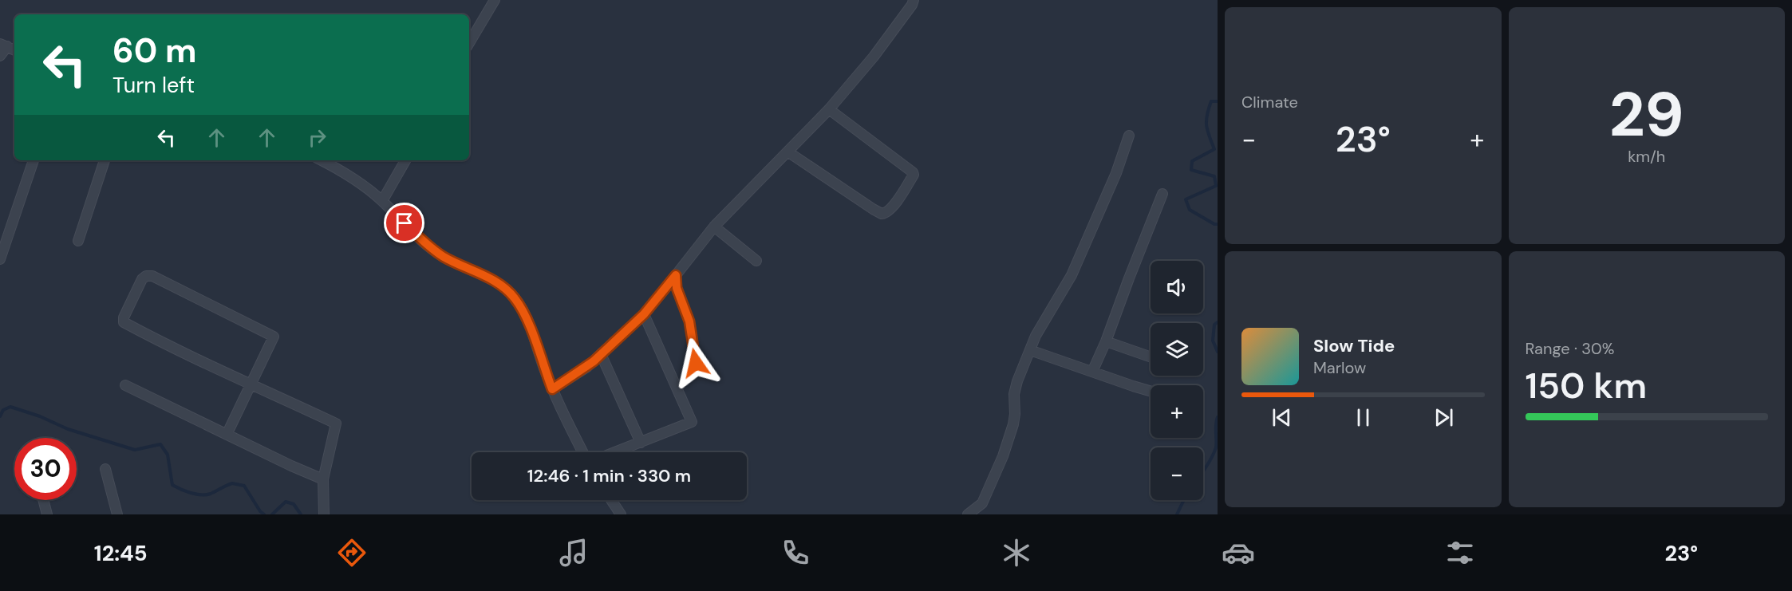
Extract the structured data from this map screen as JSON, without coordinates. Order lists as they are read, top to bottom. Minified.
{"page":{"tile":["Climate",["29","km/h"],["Range · 30%","150 km"]],"turn":["60 m","Turn left"],"heat":["−","23°","+"],"map_buttons":["+","−"],"song":["Slow Tide","Marlow"],"limit":"30","trip":"12:46 · 1 min · 330 m","tabs":["12:45","23°"]}}
